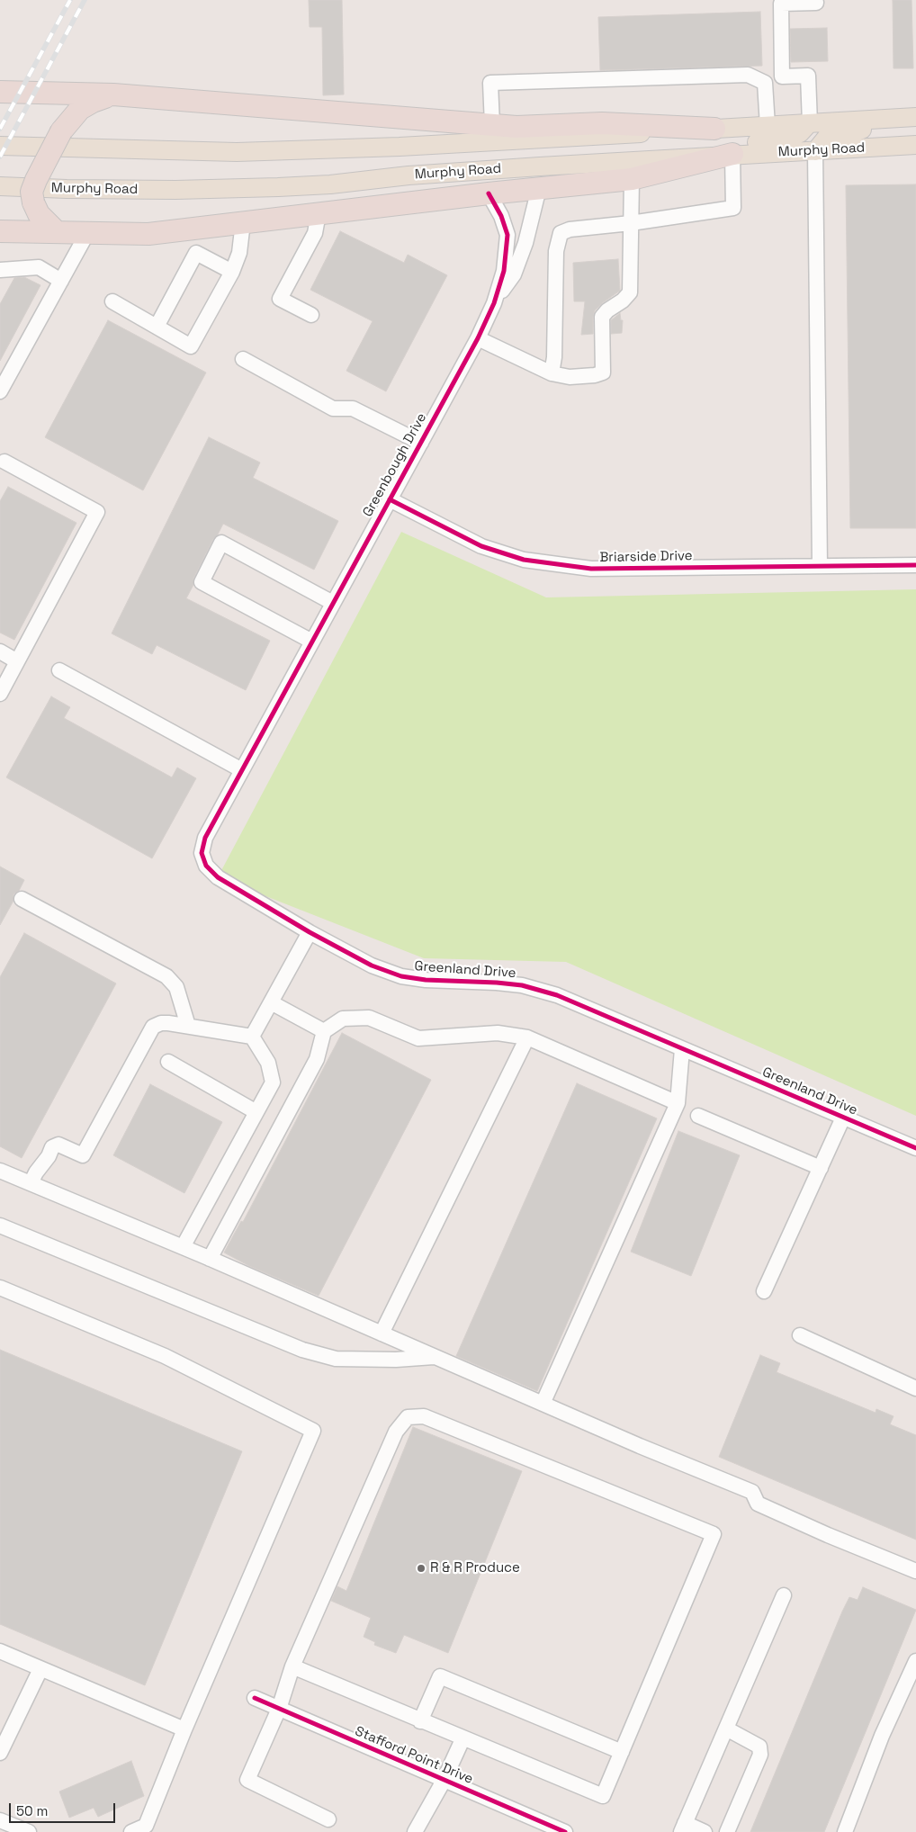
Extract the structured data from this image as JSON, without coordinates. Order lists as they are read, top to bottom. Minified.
{"streets":{"main road":["Murphy Road"],"street":["Greenbough Drive","Briarside Drive","Greenland Drive","Stafford Point Drive"]},"crossings":[["Greenbough Drive","Briarside Drive"],["Greenbough Drive","Greenland Drive"]],"places":["R & R Produce"],"scale_bar":"50 m"}
